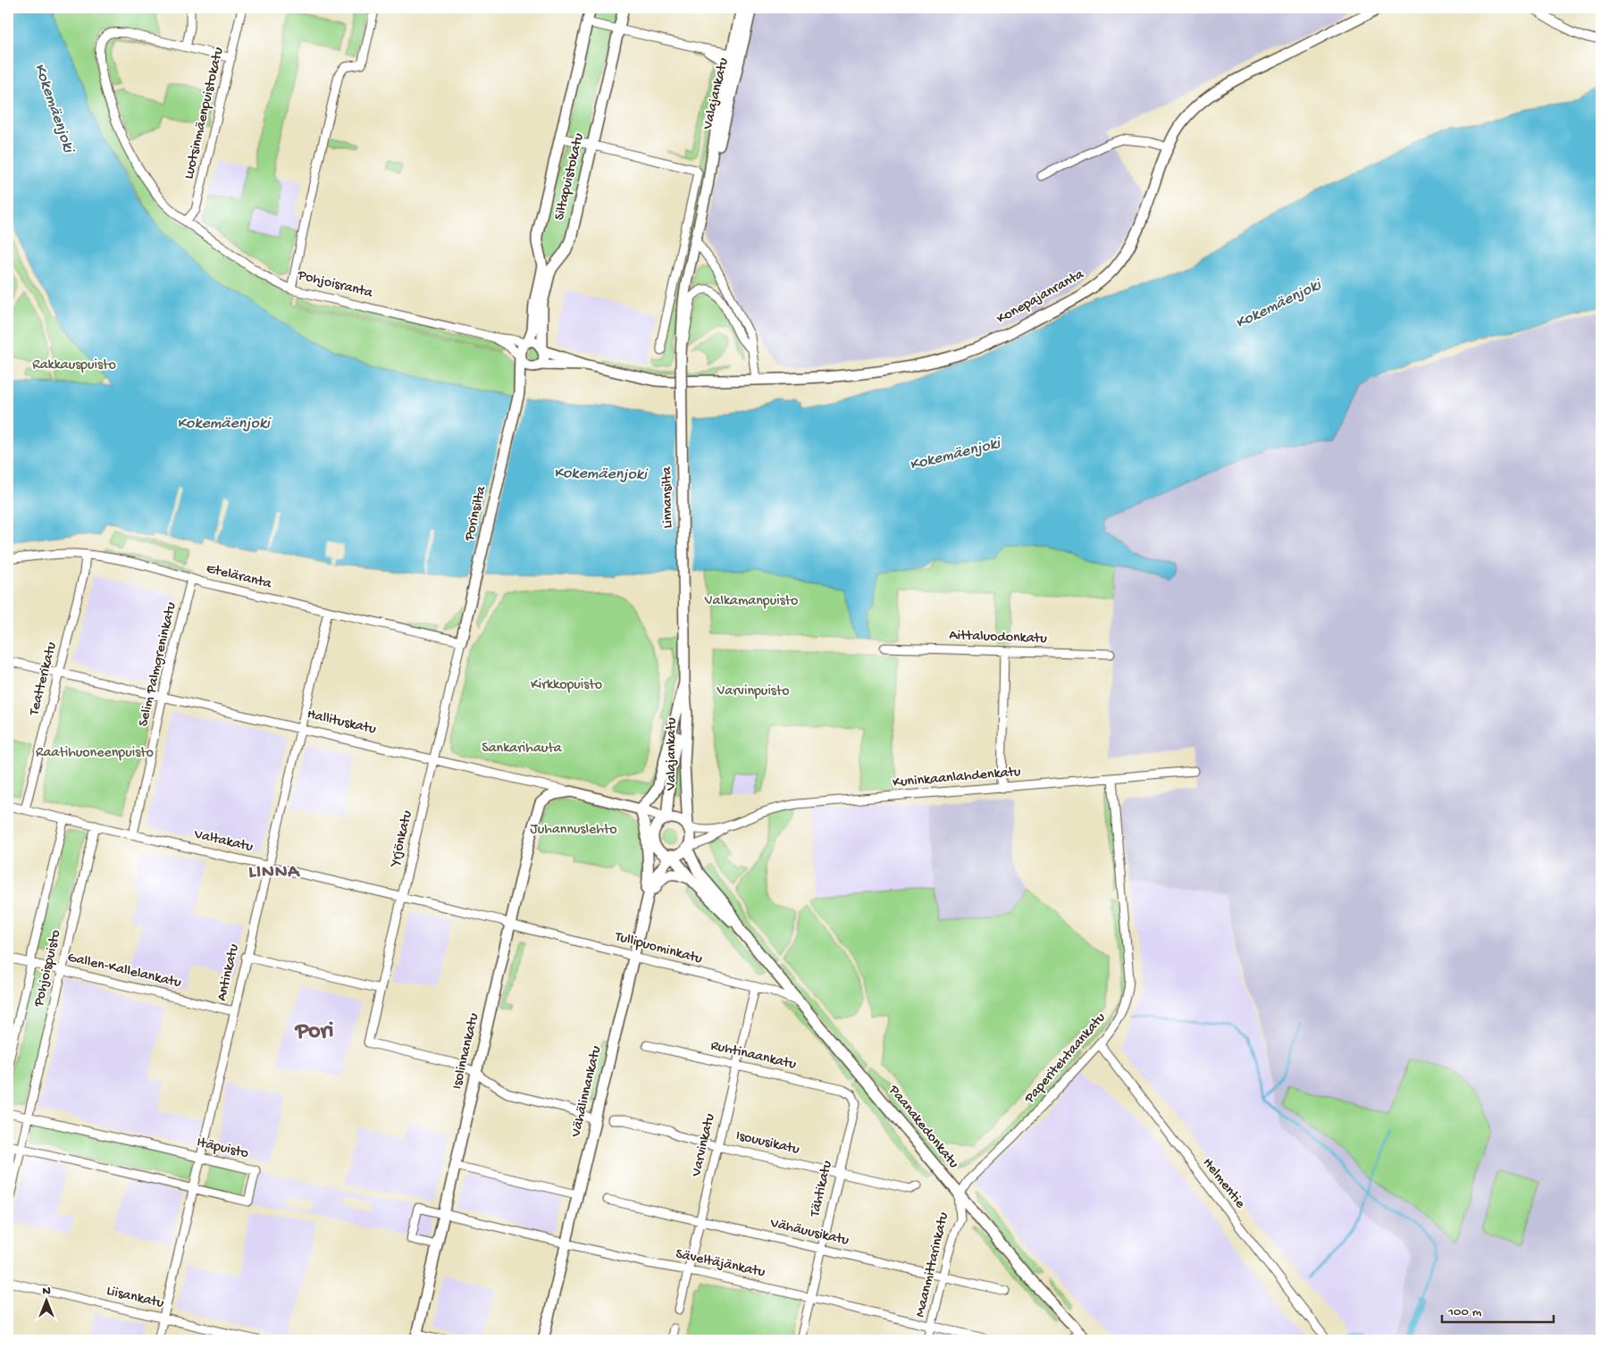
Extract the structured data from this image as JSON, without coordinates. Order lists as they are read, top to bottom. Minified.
{"streets":{"main road":["Valajankatu","Siltapuistokatu","Konepajanranta","Linnansilta","Porinsilta","Hallituskatu","Isolinnankatu","Vähälinnankatu","Paanakedonkatu"],"street":["Luotsinmäenpuistokatu","Pohjoisranta","Eteläranta","Aittaluodonkatu","Selim Palmgreninkatu","Teatterikatu","Kuninkaanlahdenkatu","Yrjönkatu","Valtakatu","Tullipuominkatu","Pohjoispuisto","Gallen-Kallelankatu","Antinkatu","Ruhtinaankatu","Paperitehtaankatu","Isouusikatu","Varvinkatu","Itäpuisto","Helmentie","Tähtikatu","Vähäuusikatu","Säveltäjänkatu","Maanmittarinkatu","Liisankatu"]},"crossings":[["Valajankatu","Linnansilta"],["Valajankatu","Hallituskatu"],["Valajankatu","Kuninkaanlahdenkatu"],["Valajankatu","Vähälinnankatu"],["Valajankatu","Paanakedonkatu"],["Luotsinmäenpuistokatu","Pohjoisranta"],["Siltapuistokatu","Pohjoisranta"],["Siltapuistokatu","Porinsilta"],["Pohjoisranta","Porinsilta"],["Porinsilta","Eteläranta"],["Porinsilta","Yrjönkatu"],["Eteläranta","Selim Palmgreninkatu"],["Eteläranta","Teatterikatu"],["Eteläranta","Yrjönkatu"],["Eteläranta","Antinkatu"],["Selim Palmgreninkatu","Hallituskatu"],["Selim Palmgreninkatu","Valtakatu"],["Teatterikatu","Hallituskatu"],["Teatterikatu","Valtakatu"],["Hallituskatu","Kuninkaanlahdenkatu"],["Hallituskatu","Yrjönkatu"],["Hallituskatu","Antinkatu"],["Hallituskatu","Isolinnankatu"],["Hallituskatu","Vähälinnankatu"],["Hallituskatu","Paanakedonkatu"],["Kuninkaanlahdenkatu","Paperitehtaankatu"],["Kuninkaanlahdenkatu","Vähälinnankatu"],["Kuninkaanlahdenkatu","Paanakedonkatu"],["Yrjönkatu","Valtakatu"],["Yrjönkatu","Isolinnankatu"],["Valtakatu","Tullipuominkatu"],["Valtakatu","Pohjoispuisto"],["Valtakatu","Antinkatu"],["Valtakatu","Isolinnankatu"],["Tullipuominkatu","Isolinnankatu"],["Tullipuominkatu","Vähälinnankatu"],["Tullipuominkatu","Paanakedonkatu"],["Tullipuominkatu","Varvinkatu"],["Pohjoispuisto","Gallen-Kallelankatu"],["Pohjoispuisto","Itäpuisto"],["Gallen-Kallelankatu","Antinkatu"],["Antinkatu","Itäpuisto"],["Antinkatu","Liisankatu"],["Isolinnankatu","Säveltäjänkatu"],["Ruhtinaankatu","Varvinkatu"],["Ruhtinaankatu","Tähtikatu"],["Paperitehtaankatu","Paanakedonkatu"],["Paperitehtaankatu","Helmentie"],["Paperitehtaankatu","Maanmittarinkatu"],["Vähälinnankatu","Paanakedonkatu"],["Vähälinnankatu","Säveltäjänkatu"],["Paanakedonkatu","Maanmittarinkatu"],["Isouusikatu","Varvinkatu"],["Isouusikatu","Tähtikatu"],["Varvinkatu","Vähäuusikatu"],["Varvinkatu","Säveltäjänkatu"],["Tähtikatu","Vähäuusikatu"],["Tähtikatu","Säveltäjänkatu"],["Vähäuusikatu","Maanmittarinkatu"],["Säveltäjänkatu","Maanmittarinkatu"]],"districts":["LINNA","Pori"],"water":["Kokemäenjoki"],"parks":["Rakkauspuisto","Valkamanpuisto","Kirkkopuisto","Varvinpuisto","Sankarihauta","Raatihuoneenpuisto","Juhannuslehto"],"scale_bar":"100 m","north":"top"}
